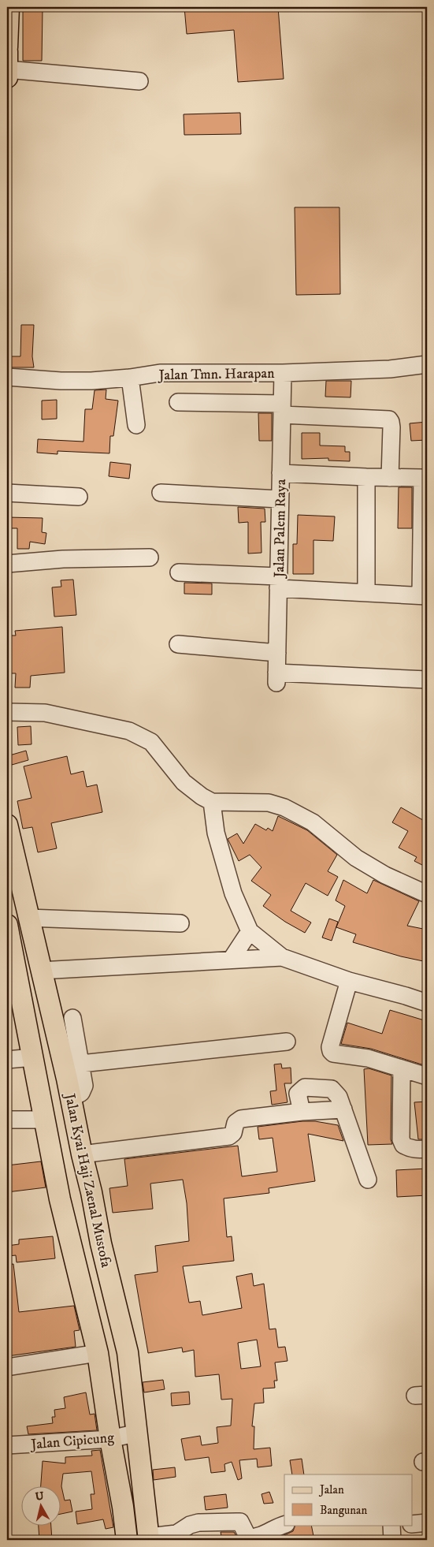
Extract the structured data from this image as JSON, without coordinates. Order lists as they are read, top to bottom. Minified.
{"streets":{"main road":["Jalan Kyai Haji Zaenal Mustofa"],"street":["Jalan Tmn. Harapan","Jalan Palem Raya","Jalan Cipicung"]},"crossings":[["Jalan Tmn. Harapan","Jalan Palem Raya"],["Jalan Kyai Haji Zaenal Mustofa","Jalan Cipicung"]],"legend":["Jalan","Bangunan"],"north":"top"}
